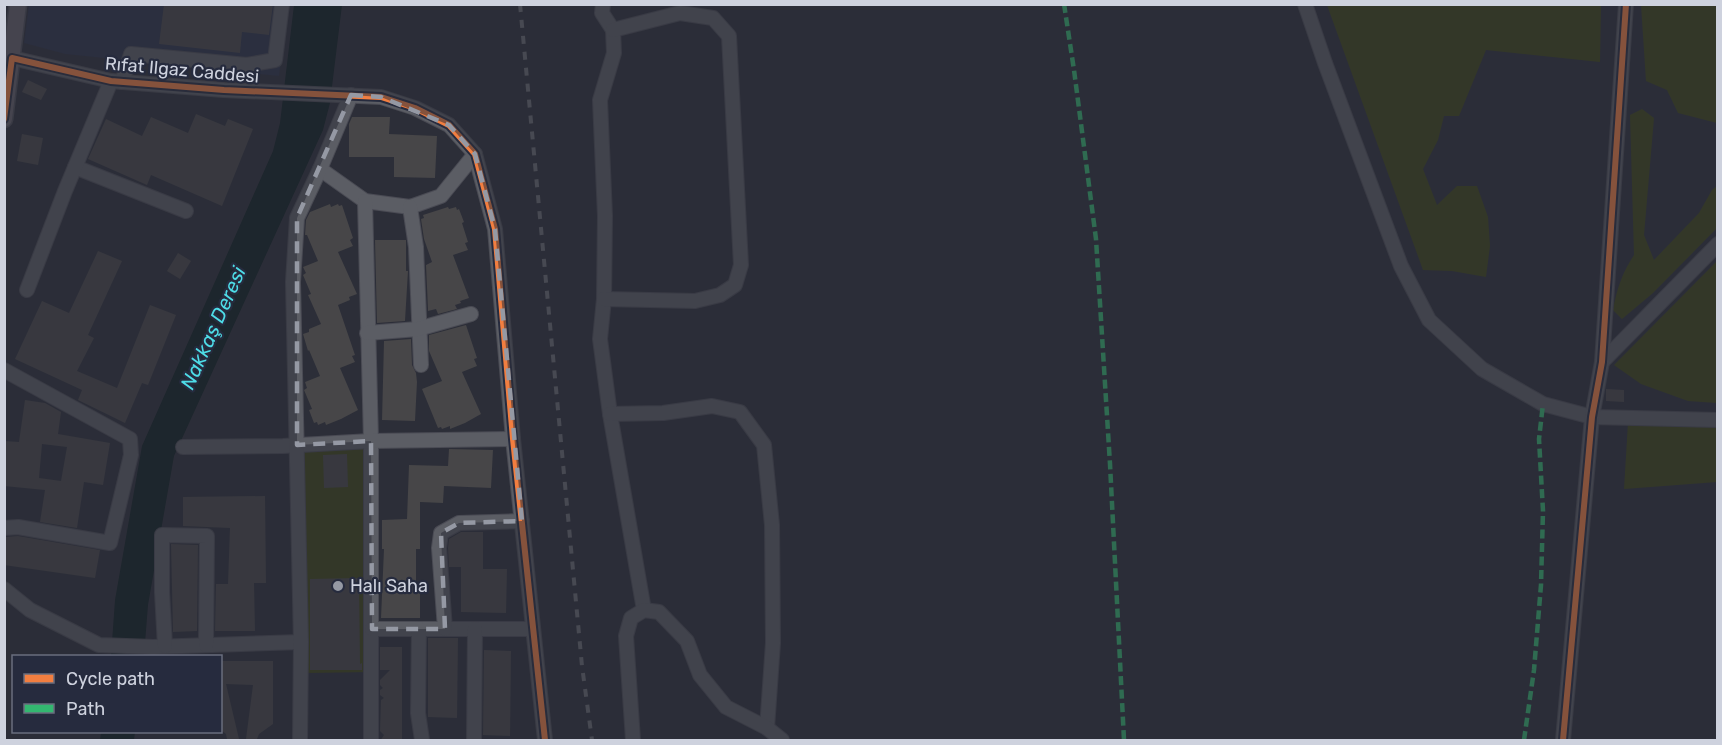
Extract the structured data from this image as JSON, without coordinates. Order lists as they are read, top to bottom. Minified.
{"streets":{"street":["Rıfat Ilgaz Caddesi"]},"water":["Nakkaş Deresi"],"places":["Halı Saha"],"legend":["Cycle path","Path"]}
